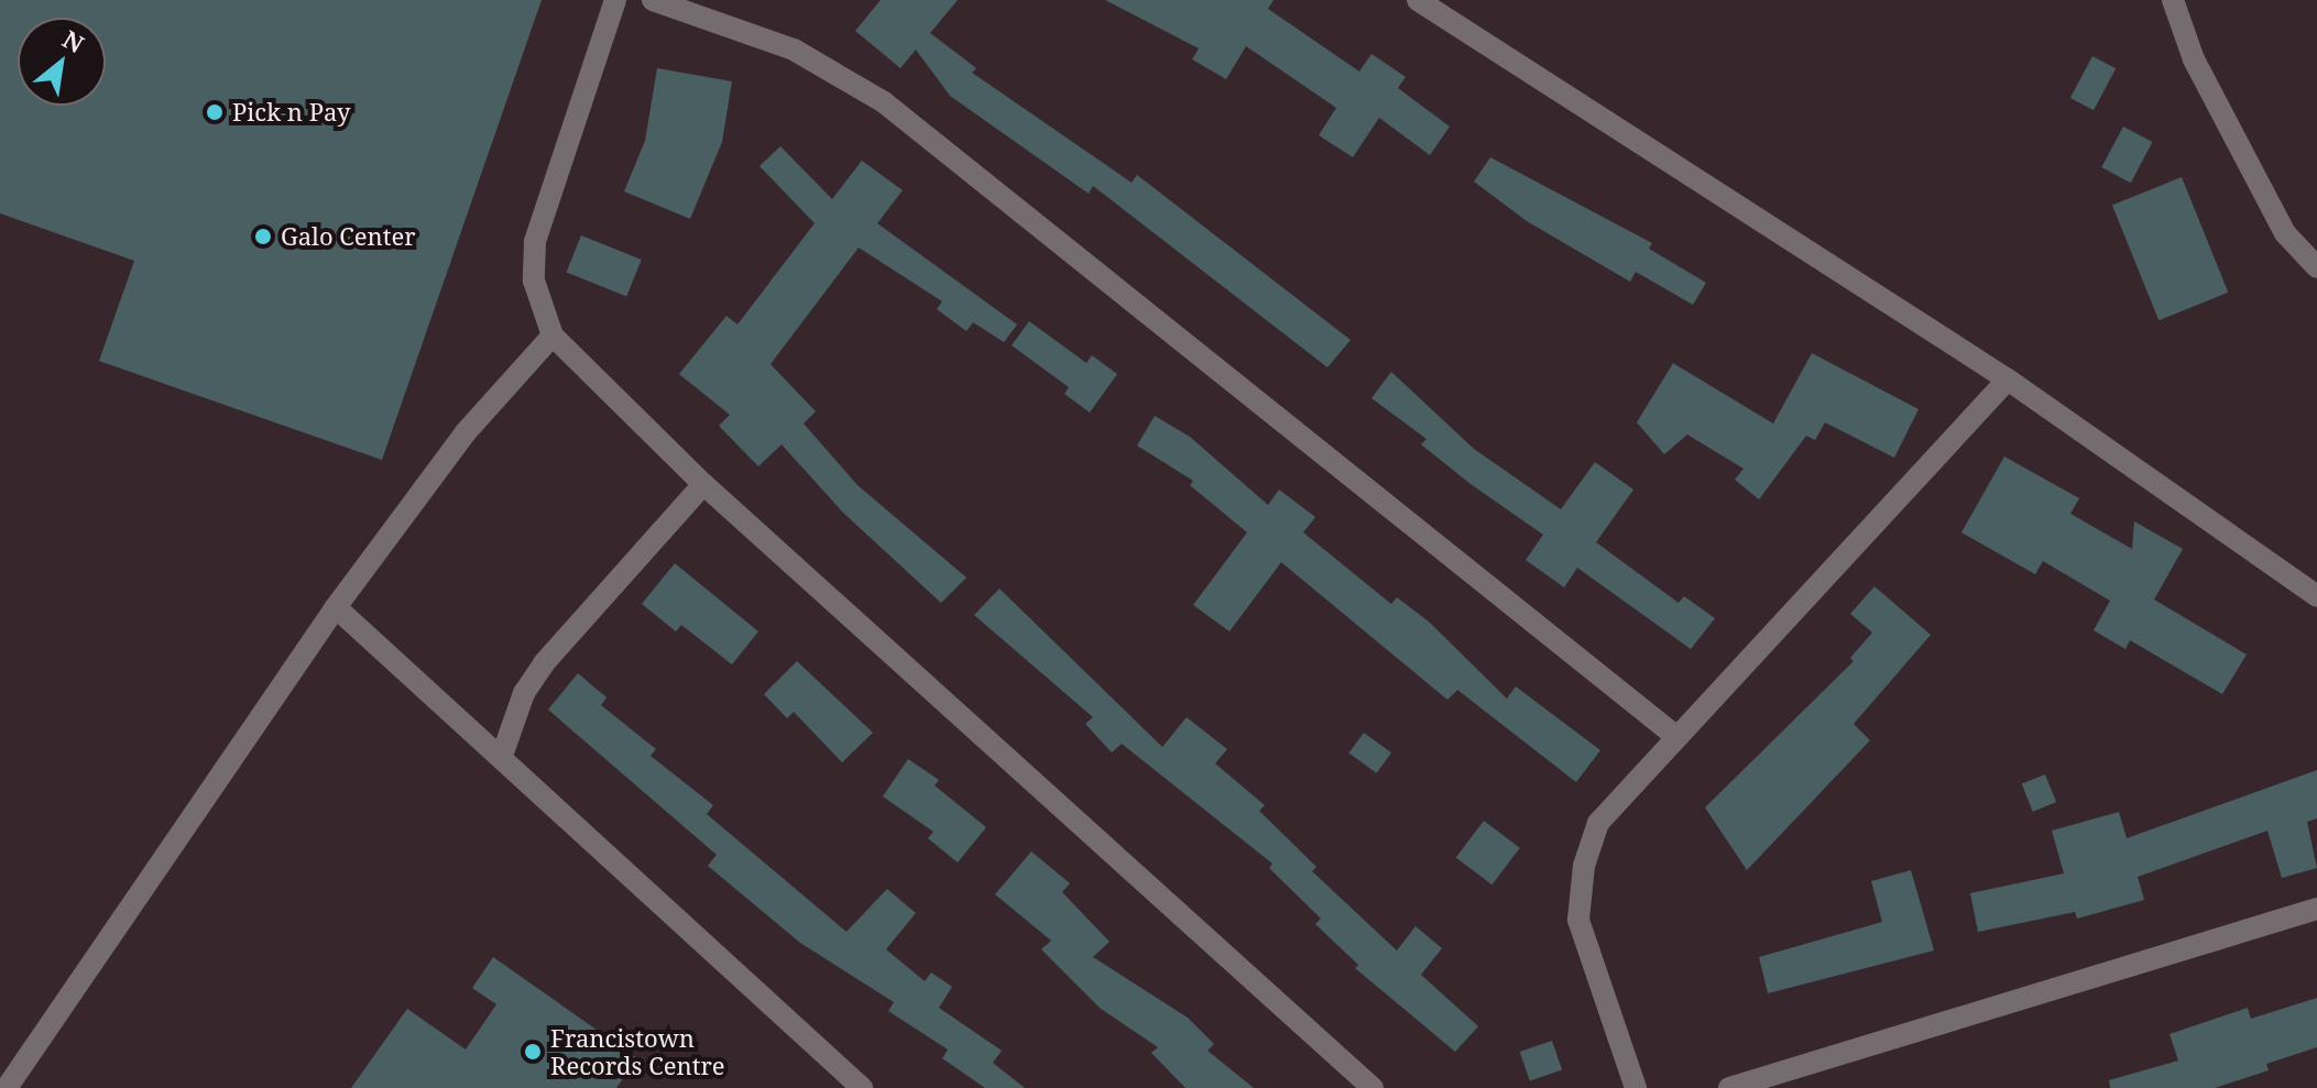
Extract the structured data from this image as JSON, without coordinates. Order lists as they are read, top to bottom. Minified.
{"places":["Pick n Pay","Galo Center","Francistown Records Centre"],"north":"top right"}
